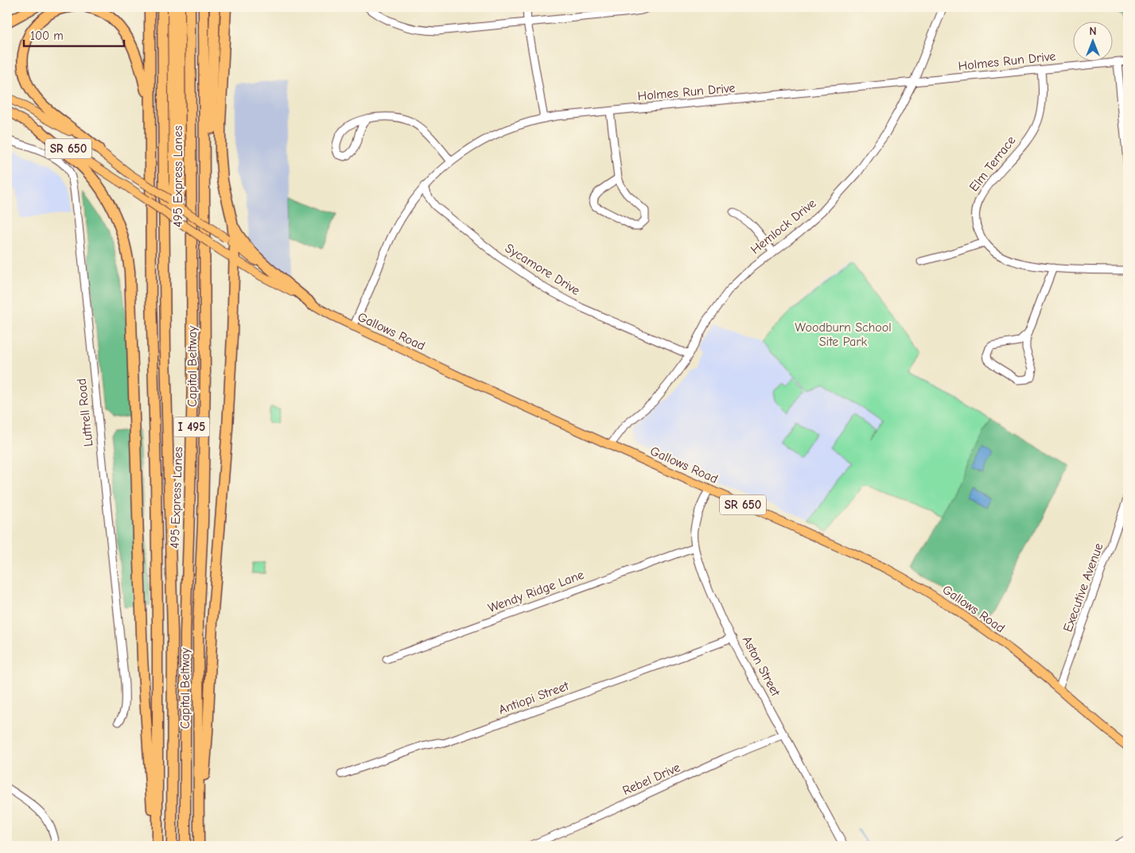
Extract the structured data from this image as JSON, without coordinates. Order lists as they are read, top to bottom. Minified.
{"streets":{"highway":["495 Express Lanes","Capital Beltway","I 495"],"main road":["SR 650","Gallows Road"],"street":["Holmes Run Drive","Elm Terrace","Hemlock Drive","Sycamore Drive","Luttrell Road","Executive Avenue","Wendy Ridge Lane","Aston Street","Antiopi Street","Rebel Drive"]},"crossings":[["Holmes Run Drive","Elm Terrace"],["Holmes Run Drive","Hemlock Drive"],["Holmes Run Drive","Sycamore Drive"],["Holmes Run Drive","Gallows Road"],["Hemlock Drive","Sycamore Drive"],["Hemlock Drive","Gallows Road"],["Gallows Road","Executive Avenue"],["Gallows Road","Aston Street"],["Wendy Ridge Lane","Aston Street"],["Aston Street","Antiopi Street"],["Aston Street","Rebel Drive"]],"parks":["Woodburn School Site Park"],"scale_bar":"100 m","north":"top"}
